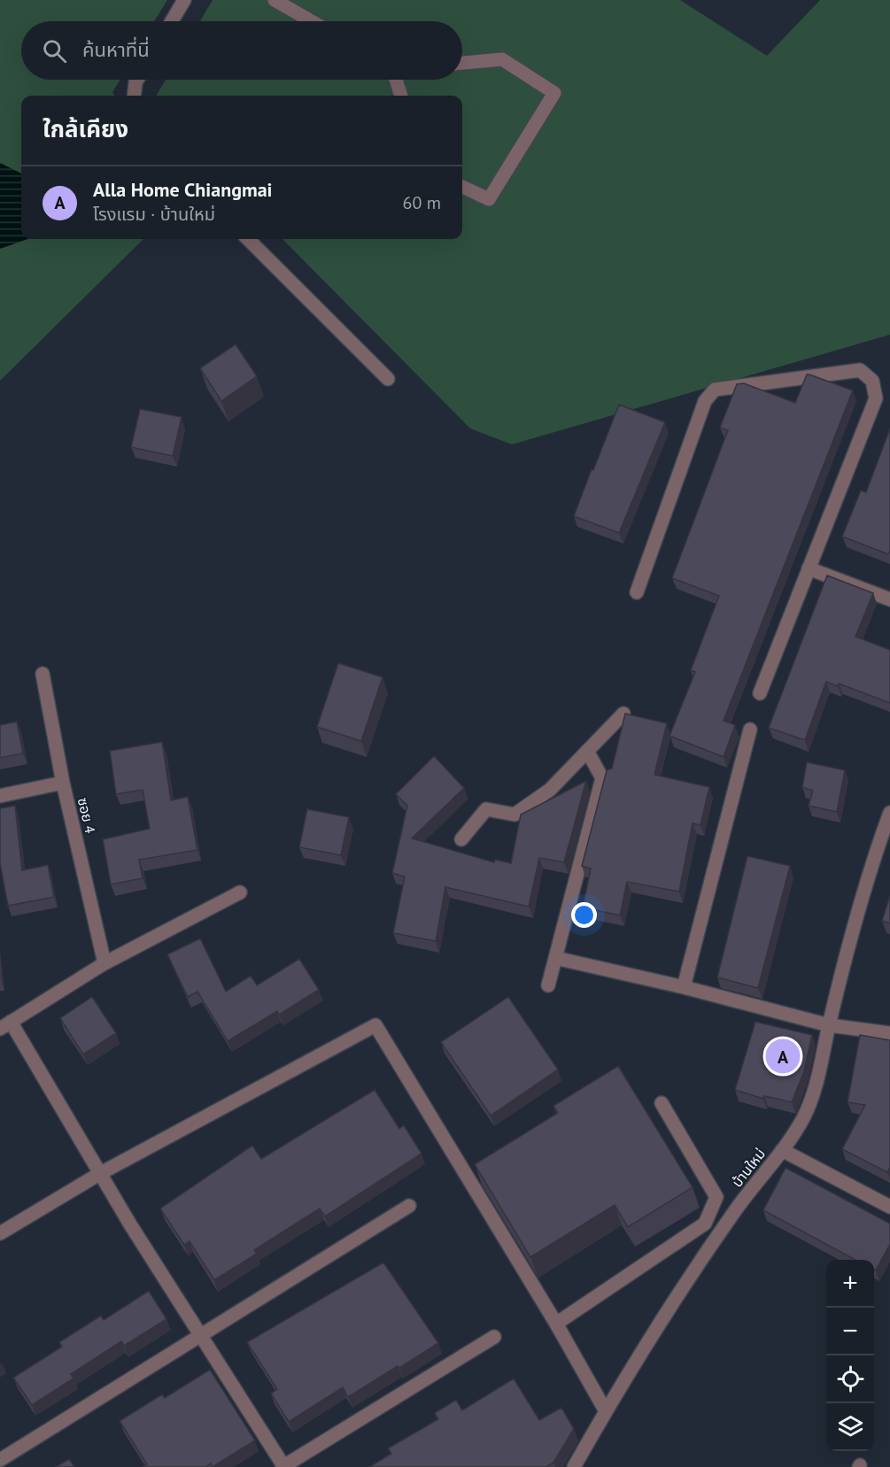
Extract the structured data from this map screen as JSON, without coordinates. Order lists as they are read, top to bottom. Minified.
{"streets":{"street":["ซอย 4","บ้านใหม่"]},"page":{"search":"ค้นหาที่นี่","heading":"ใกล้เคียง","list":[{"mark":"A","name":"Alla Home Chiangmai","note":"โรงแรม · บ้านใหม่","value":"60 m"}],"pins":"A","map_buttons":["+","−"]}}
